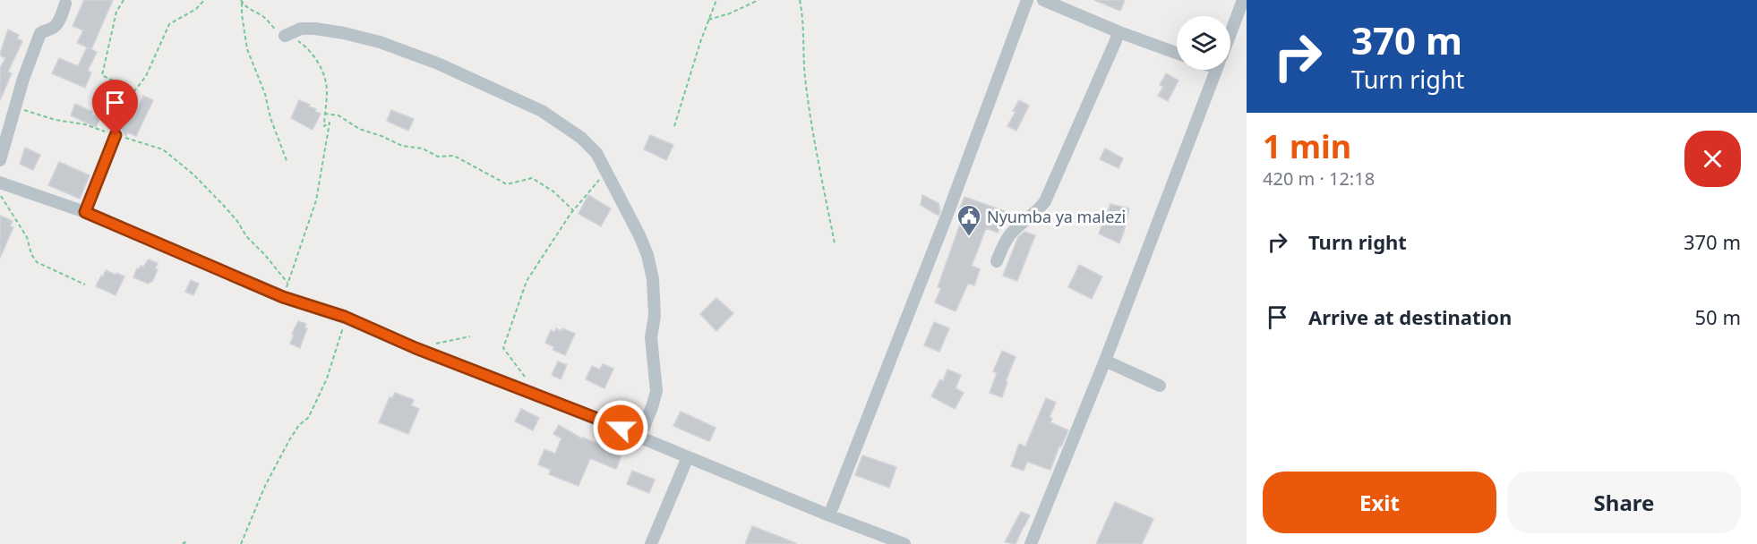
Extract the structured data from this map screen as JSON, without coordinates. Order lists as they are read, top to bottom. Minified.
{"places":{"public building":["Nyumba ya malezi"]},"page":{"turn":["370 m","Turn right"],"heading":["1 min","420 m · 12:18"],"list":[{"name":"Turn right","value":"370 m"},{"name":"Arrive at destination","value":"50 m"}],"buttons":["Exit","Share"]}}
